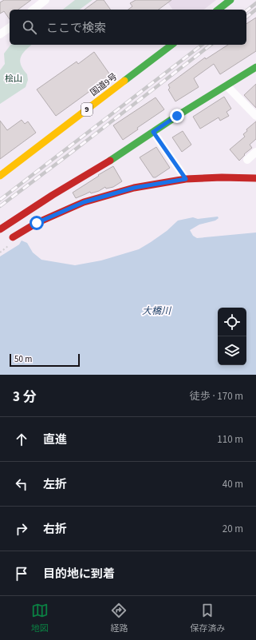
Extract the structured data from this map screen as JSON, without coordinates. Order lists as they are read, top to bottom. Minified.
{"streets":{"main road":["国道9号","9"]},"water":["大橋川"],"parks":["桧山"],"scale_bar":"50 m","page":{"search":"ここで検索","scale":"50 m","heading":["3 分","徒歩 · 170 m"],"list":[["直進","110 m"],["左折","40 m"],["右折","20 m"],"目的地に到着"],"nav":["地図","経路","保存済み"]}}
